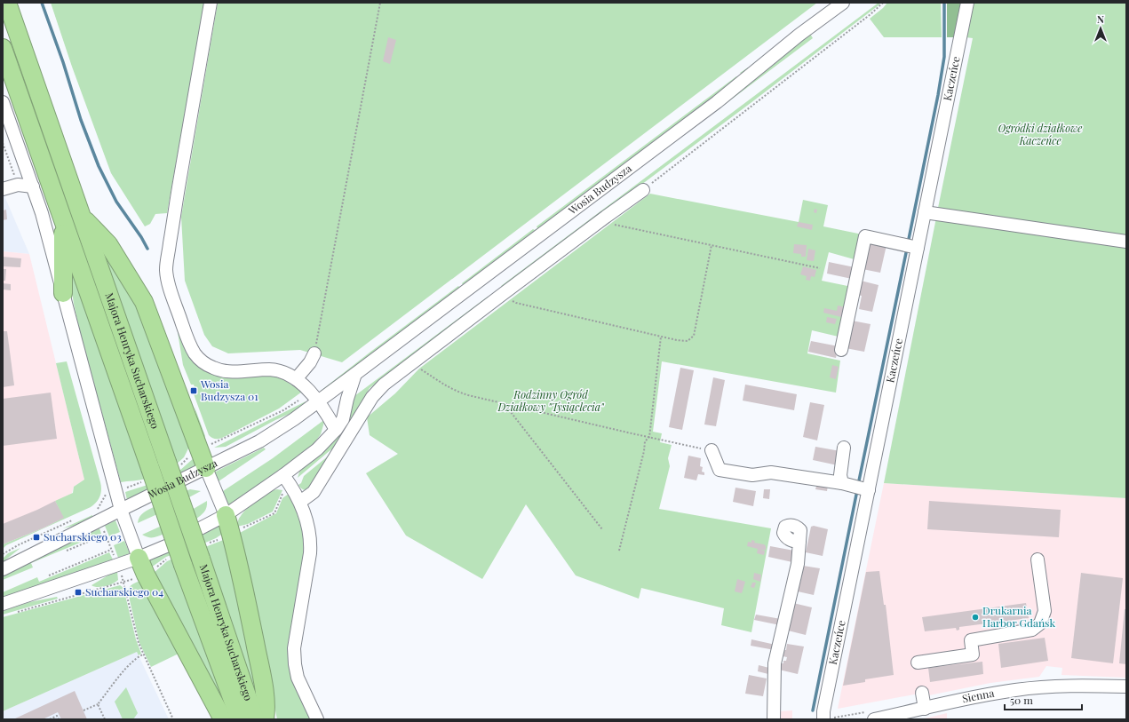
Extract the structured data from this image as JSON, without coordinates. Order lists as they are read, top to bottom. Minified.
{"streets":{"highway":["Majora Henryka Sucharskiego"],"street":["Kaczeńce","Wosia Budzysza","Sienna"]},"parks":["Ogródki działkowe Kaczeńce","Rodzinny Ogród Działkowy \"Tysiąclecia\""],"places":{"transit":["Wosia Budzysza 01","Sucharskiego 03","Sucharskiego 04"],"other":["Drukarnia Harbor Gdańsk"]},"scale_bar":"50 m","north":"top"}
